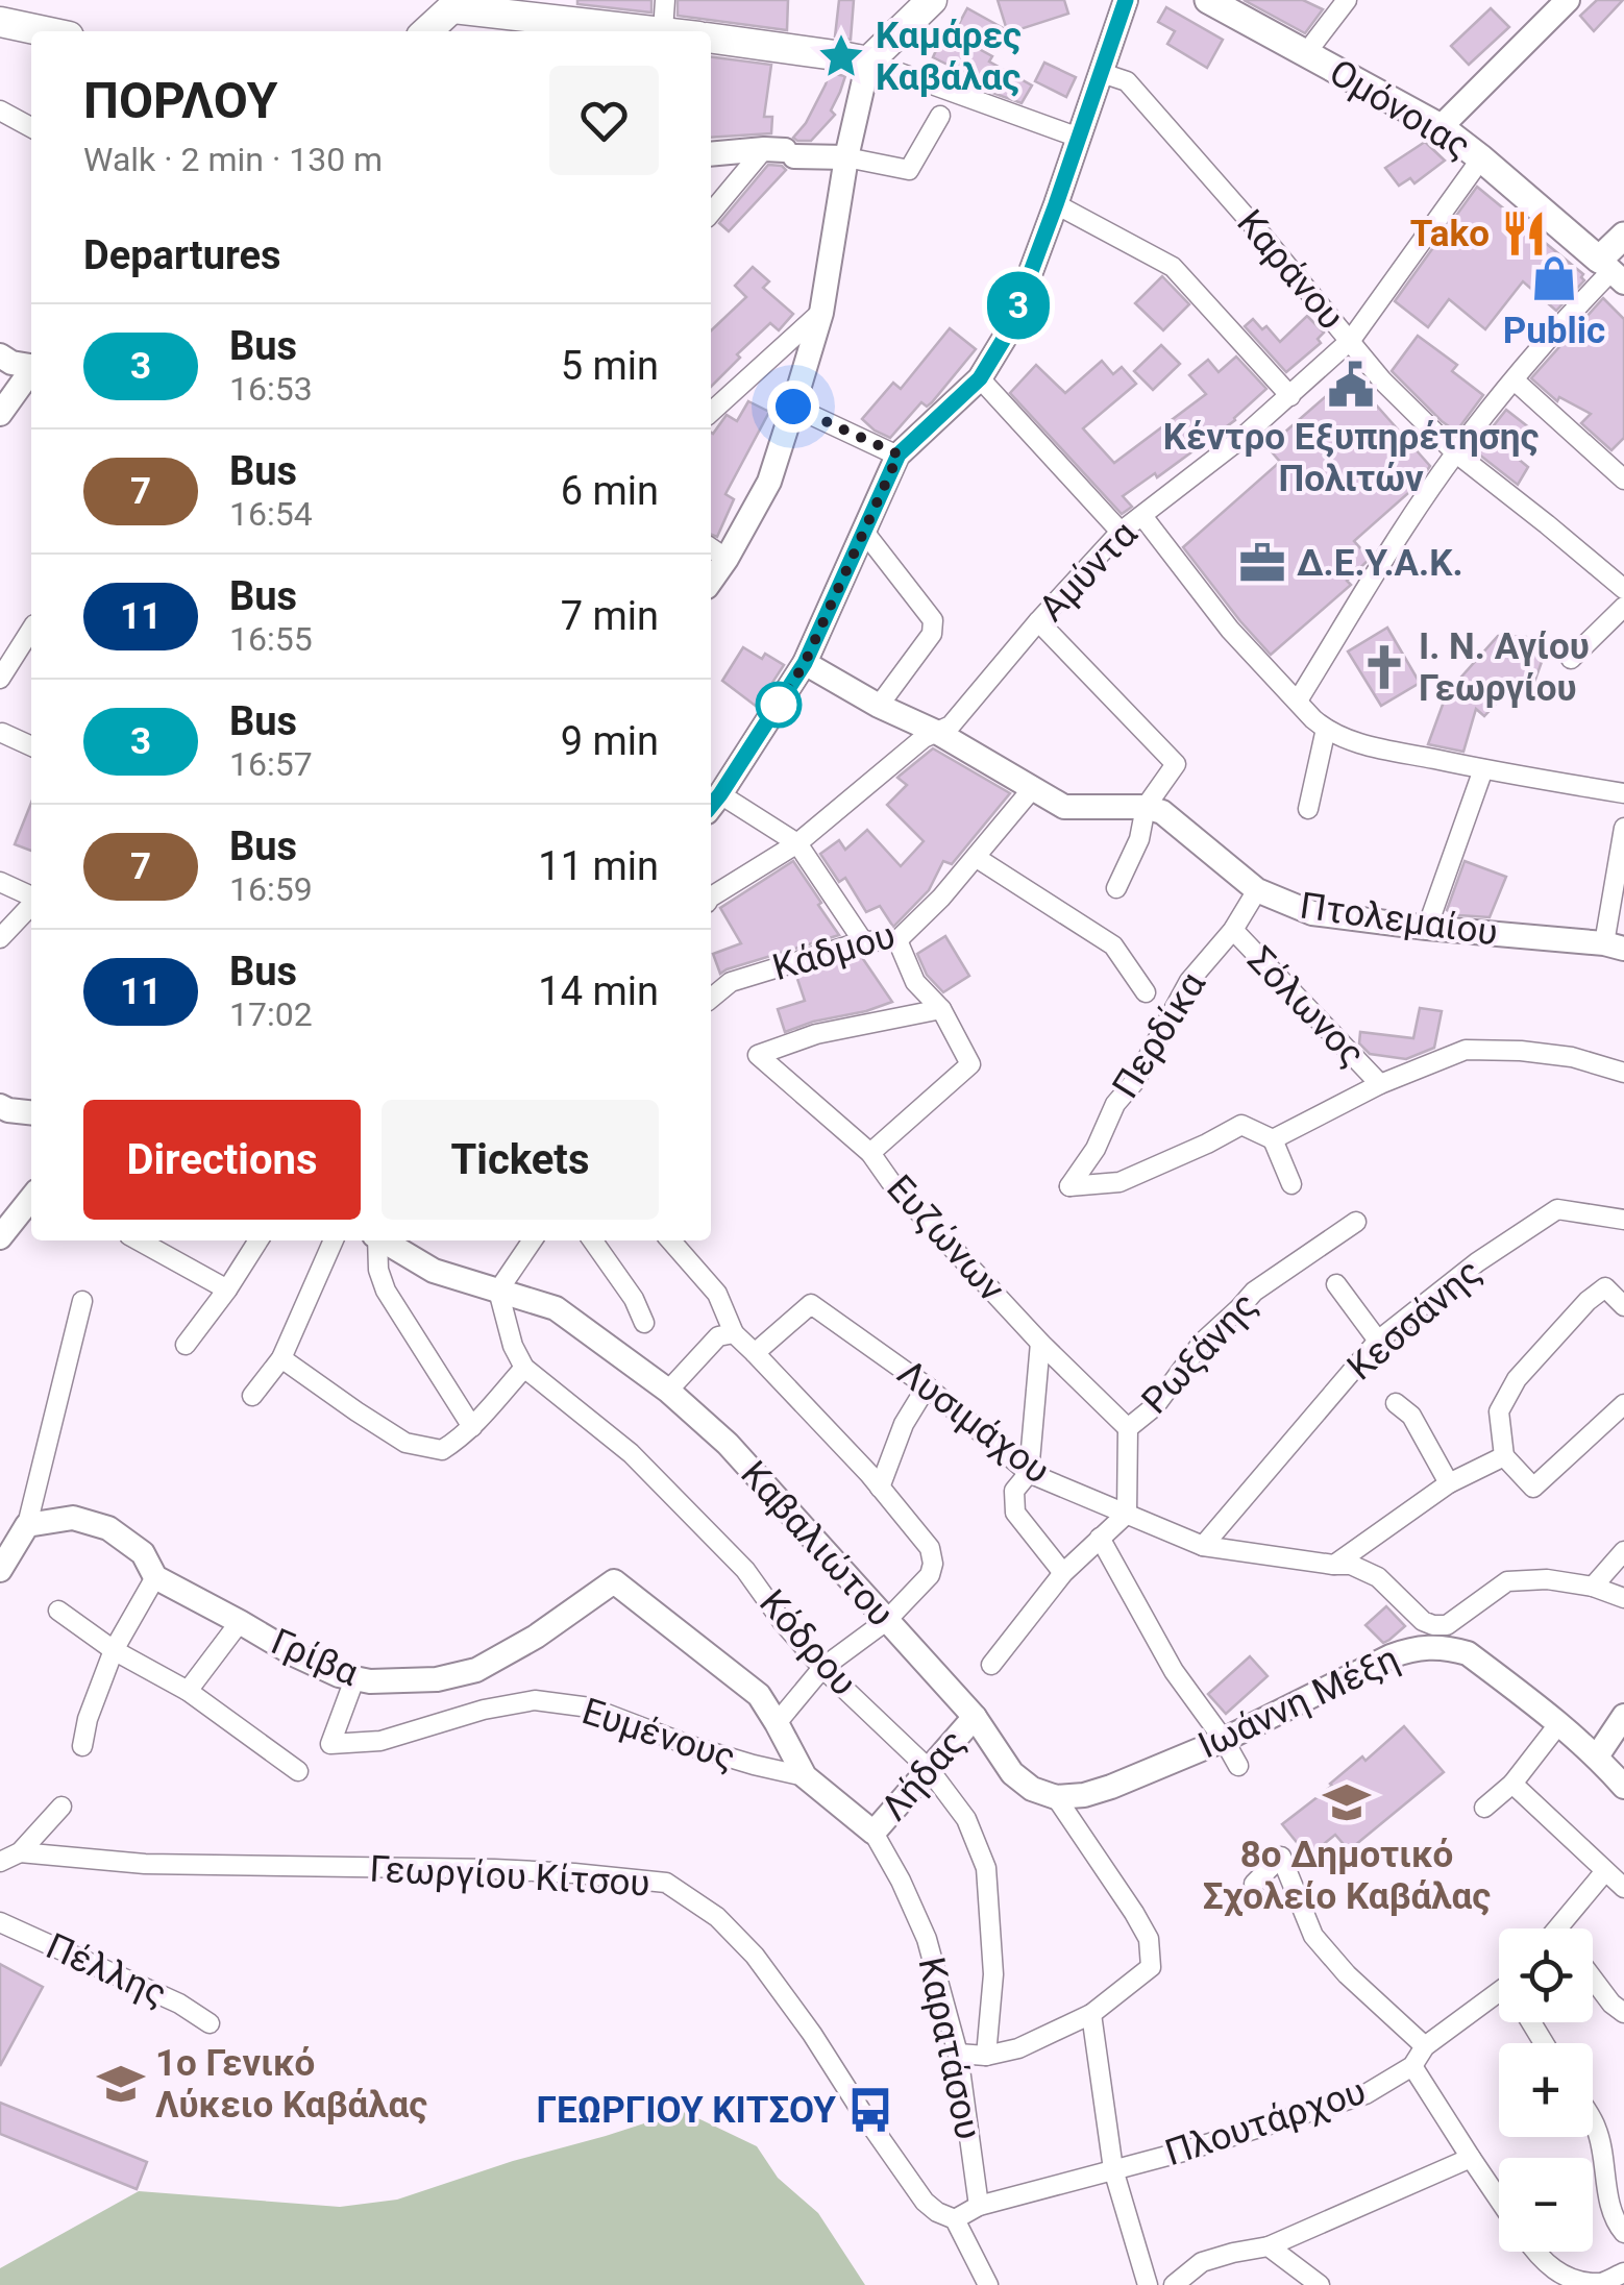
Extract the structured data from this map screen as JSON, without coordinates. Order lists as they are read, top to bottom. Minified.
{"streets":{"main road":["Ομόνοιας"],"street":["Καράνου","Αμύντα","Πτολεμαίου","Κάδμου","Σόλωνος","Περδίκα","Ευζώνων","Κεσσάνης","Ρωξάνης","Λυσιμάχου","Καβαλιώτου","Κόδρου","Γρίβα","Ιωάννη Μέξη","Ευμένους","Λήδας","Γεωργίου Κίτσου","Πέλλης","Καρατάσου","Πλουτάρχου"]},"crossings":[["Ομόνοιας","Αμύντα"],["Καράνου","Αμύντα"],["Πτολεμαίου","Περδίκα"],["Σόλωνος","Περδίκα"],["Ευζώνων","Ρωξάνης"],["Κεσσάνης","Λυσιμάχου"],["Ρωξάνης","Λυσιμάχου"],["Καβαλιώτου","Ιωάννη Μέξη"],["Καβαλιώτου","Λήδας"],["Κόδρου","Λήδας"],["Γρίβα","Ευμένους"],["Γρίβα","Καρατάσου"],["Ευμένους","Καρατάσου"],["Λήδας","Καρατάσου"],["Γεωργίου Κίτσου","Πλουτάρχου"],["Καρατάσου","Πλουτάρχου"]],"places":{"place":["Καμάρες Καβάλας"],"restaurant":["Tako"],"shop":["Public"],"public building":["Κέντρο Εξυπηρέτησης Πολιτών"],"office":["Δ.Ε.Υ.Α.Κ."],"church":["Ι. Ν. Αγίου Γεωργίου"],"school or university":["8ο Δημοτικό Σχολείο Καβάλας","1ο Γενικό Λύκειο Καβάλας"],"bus stop":["ΓΕΩΡΓΙΟΥ ΚΙΤΣΟΥ"]},"lines":["bus line 3"],"page":{"on_map":"3","heading":[["ΠΟΡΛΟΥ","Walk · 2 min · 130 m"],"Departures"],"list":[{"mark":"3","name":"Bus","note":"16:53","value":"5 min"},{"mark":"7","name":"Bus","note":"16:54","value":"6 min"},{"mark":"11","name":"Bus","note":"16:55","value":"7 min"},{"mark":"3","name":"Bus","note":"16:57","value":"9 min"},{"mark":"7","name":"Bus","note":"16:59","value":"11 min"},{"mark":"11","name":"Bus","note":"17:02","value":"14 min"}],"buttons":["Directions","Tickets"],"map_buttons":["+","−"]}}
